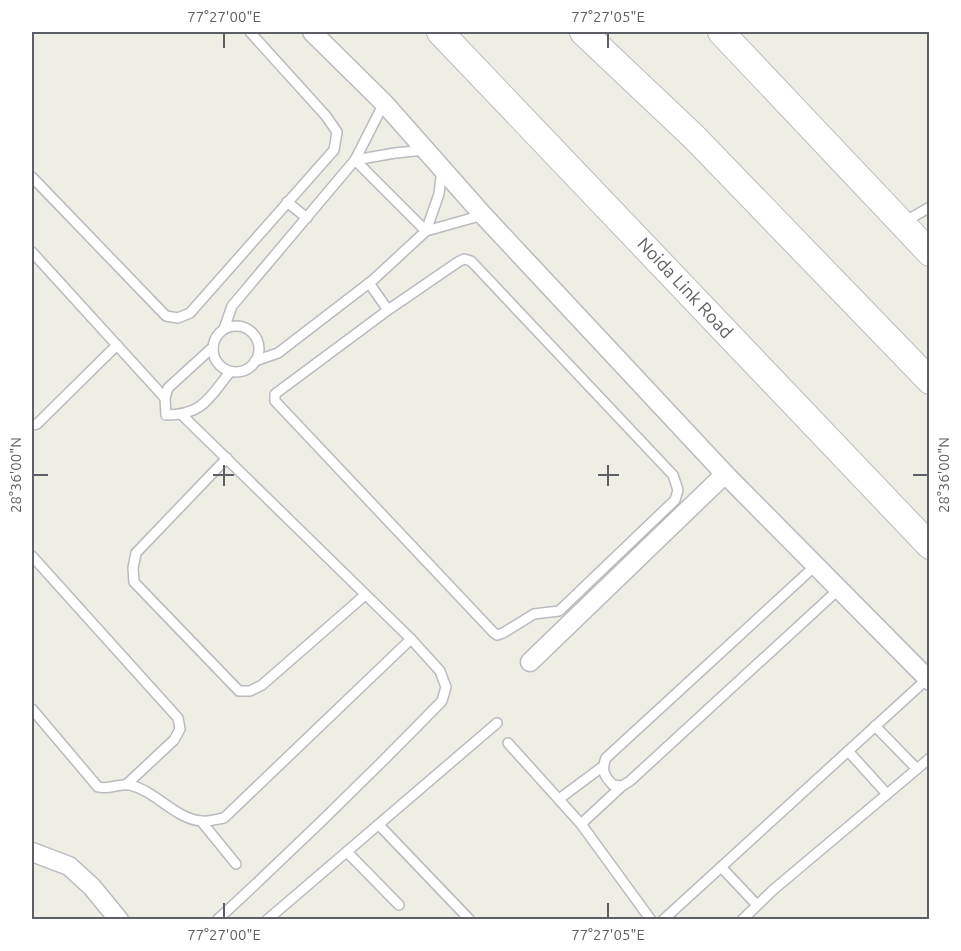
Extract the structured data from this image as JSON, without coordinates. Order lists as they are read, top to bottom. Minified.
{"streets":{"main road":["Noida Link Road"]},"coordinates":["77°27'00\"E","77°27'05\"E","28°36'00\"N"]}
